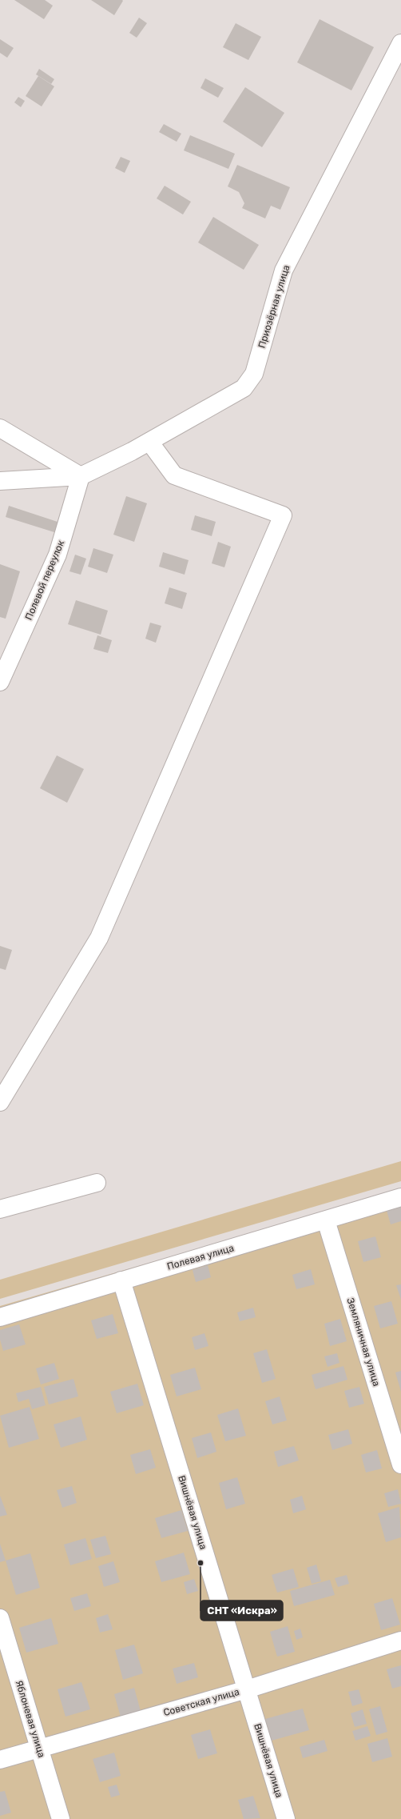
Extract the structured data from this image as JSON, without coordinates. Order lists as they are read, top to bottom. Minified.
{"streets":{"street":["Приозёрная улица","Полевой переулок","Полевая улица","Земляничная улица","Вишнёвая улица","Советская улица","Яблоневая улица"]},"crossings":[["Приозёрная улица","Полевой переулок"],["Полевая улица","Земляничная улица"],["Полевая улица","Вишнёвая улица"],["Вишнёвая улица","Советская улица"],["Советская улица","Яблоневая улица"]],"places":["СНТ «Искра»"]}
